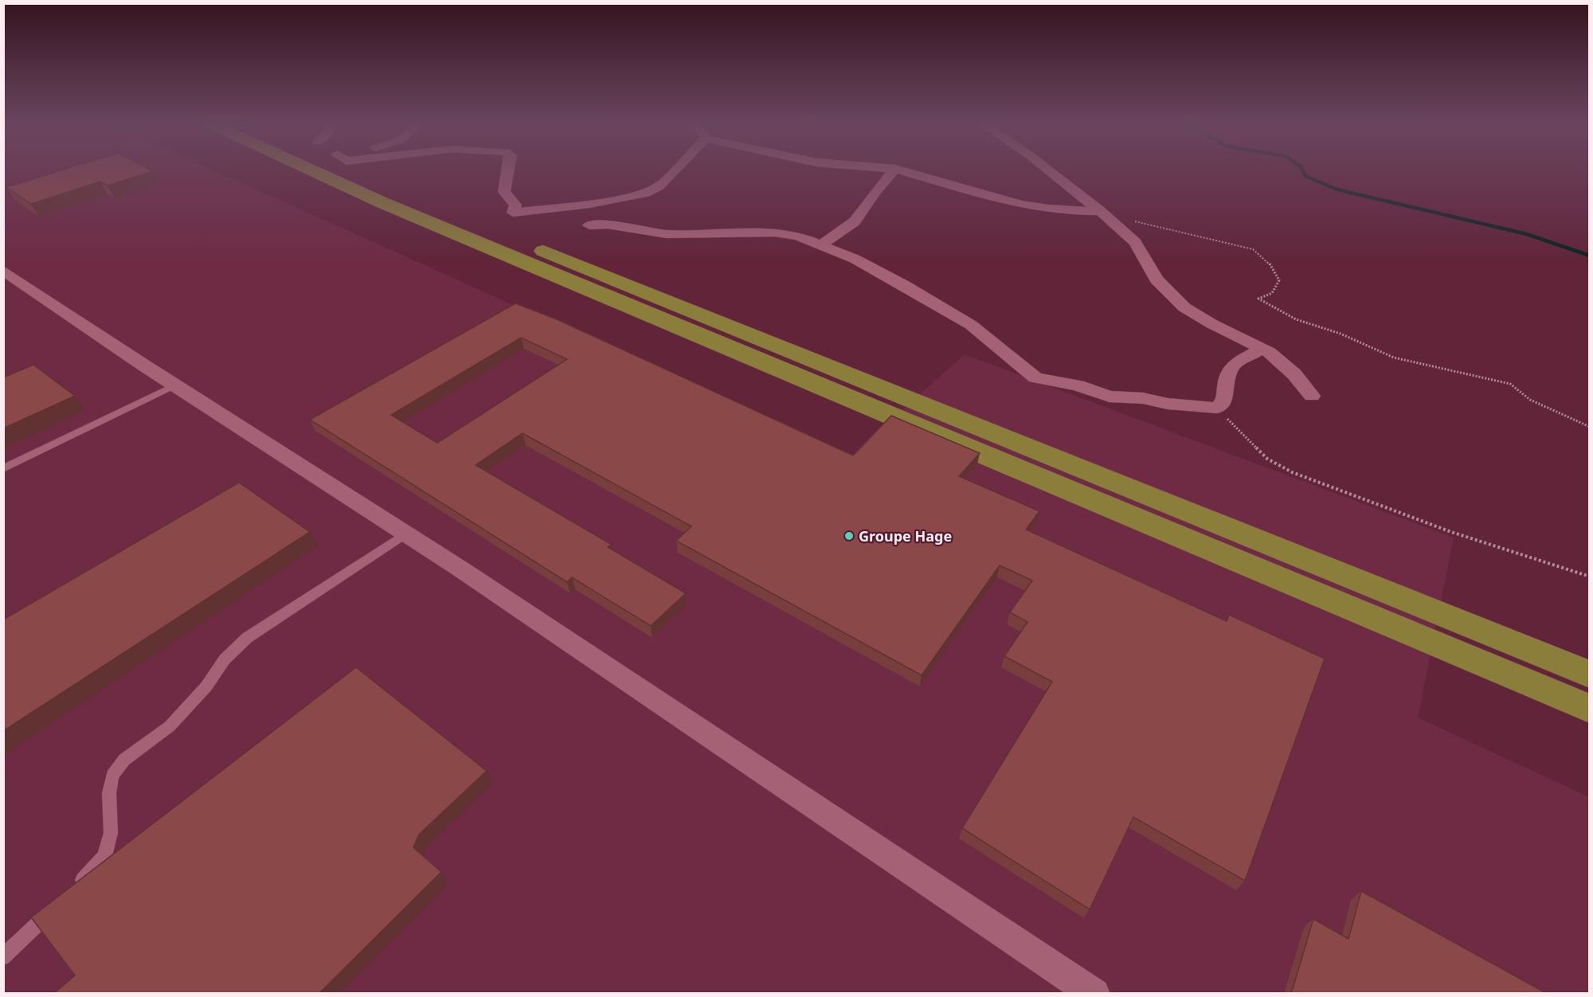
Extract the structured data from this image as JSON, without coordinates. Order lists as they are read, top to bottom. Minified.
{"places":["Groupe Hage"]}
